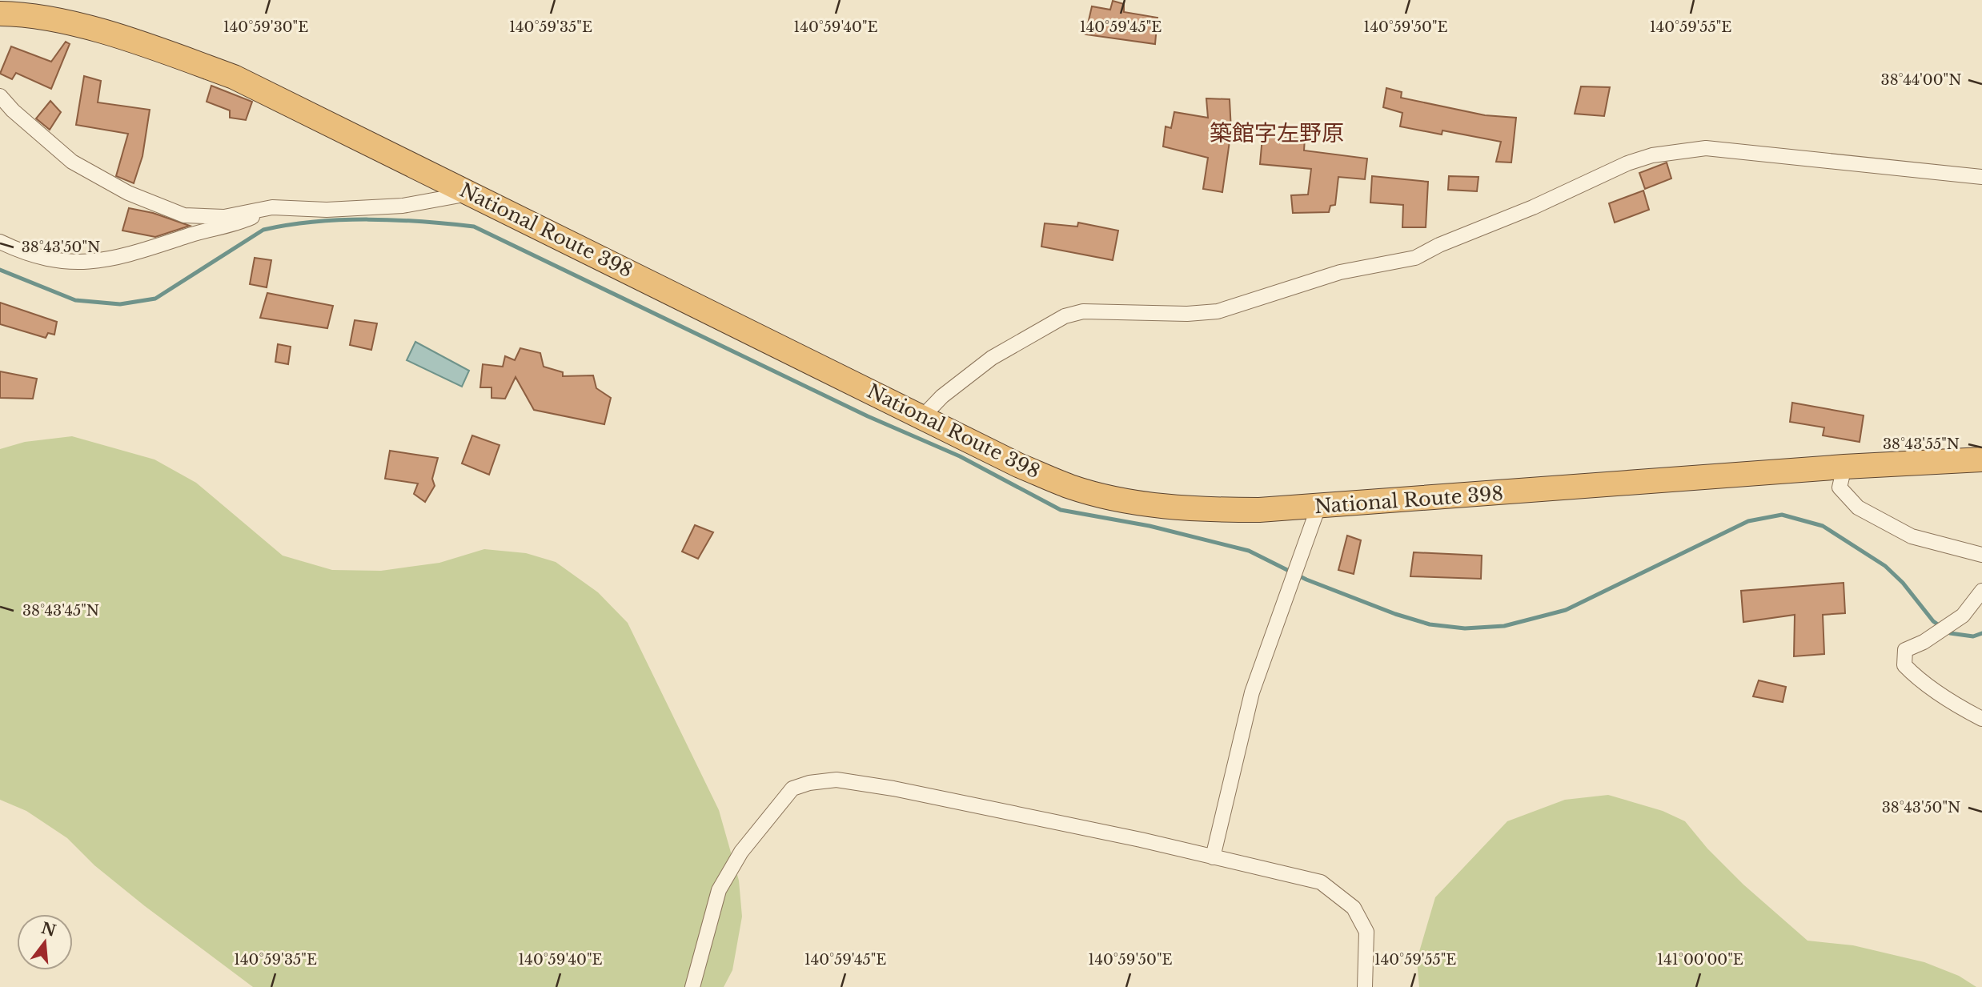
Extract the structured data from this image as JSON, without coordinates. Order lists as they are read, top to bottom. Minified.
{"streets":{"highway":["National Route 398"]},"districts":["築館字左野原"],"north":"top","coordinates":["140°59'30\"E","140°59'35\"E","140°59'40\"E","140°59'45\"E","140°59'50\"E","140°59'55\"E","38°44'00\"N","38°43'50\"N","38°43'55\"N","38°43'45\"N","141°00'00\"E"]}
